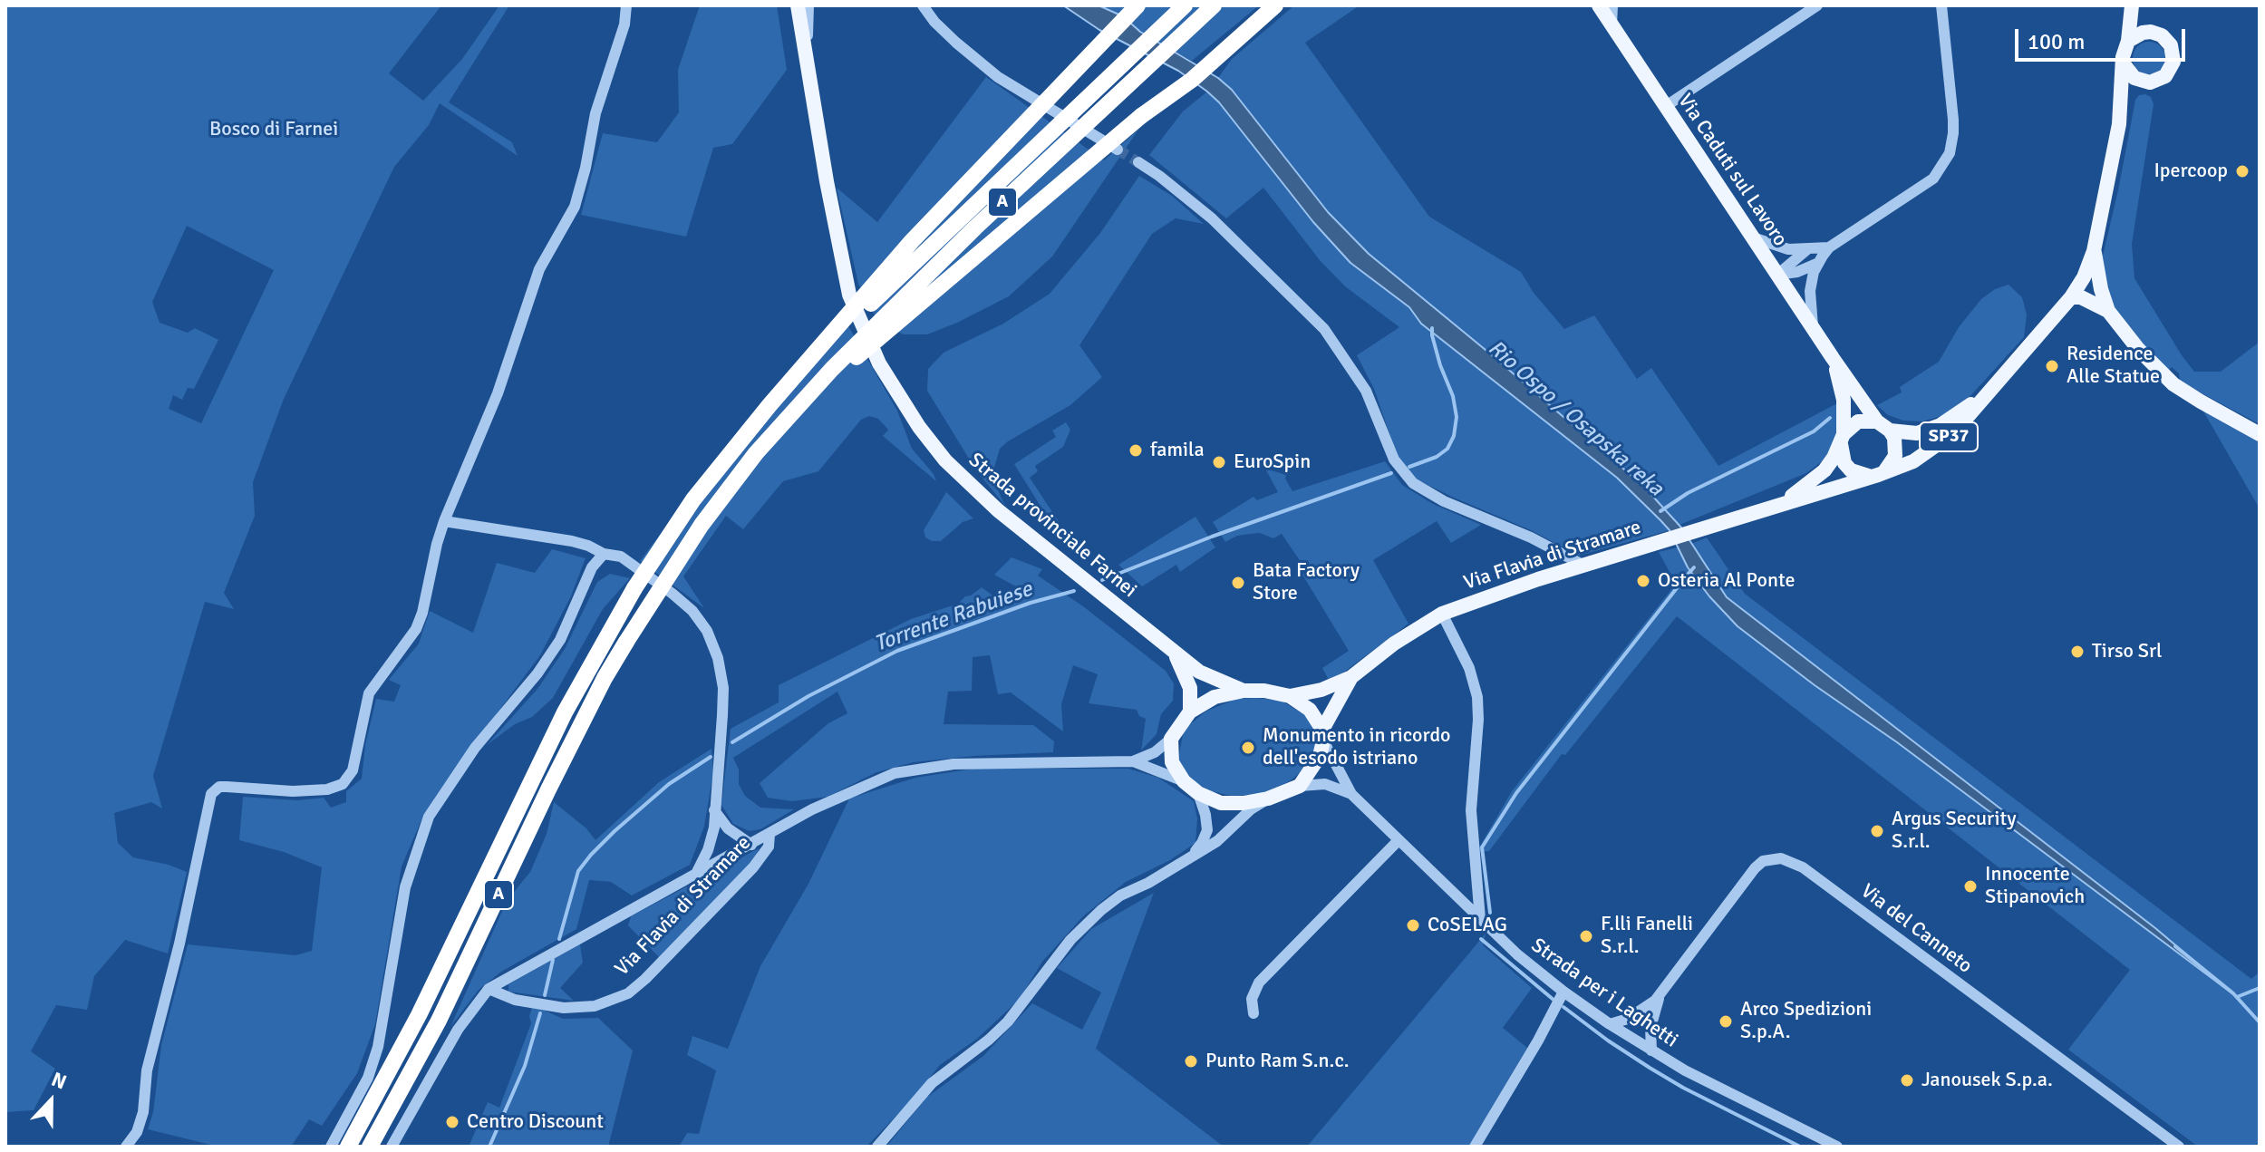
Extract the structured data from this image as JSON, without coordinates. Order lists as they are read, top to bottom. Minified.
{"streets":{"highway":["A"],"main road":["Via Caduti sul Lavoro","SP37","Strada provinciale Farnei","Via Flavia di Stramare"],"street":["Via del Canneto","Strada per i Laghetti"]},"crossings":[["Via Caduti sul Lavoro","SP37"],["Via Caduti sul Lavoro","Via Flavia di Stramare"],["SP37","Via Flavia di Stramare"],["Strada provinciale Farnei","Via Flavia di Stramare"],["Strada provinciale Farnei","Strada per i Laghetti"],["Via Flavia di Stramare","Strada per i Laghetti"],["Via del Canneto","Strada per i Laghetti"]],"water":["Rio Ospo / Osapska reka","Torrente Rabuiese"],"parks":["Bosco di Farnei"],"places":["Ipercoop","Residence Alle Statue","famila","EuroSpin","Osteria Al Ponte","Bata Factory Store","Tirso Srl","Monumento in ricordo dell'esodo istriano","Argus Security S.r.l.","Innocente Stipanovich","CoSELAG","F.lli Fanelli S.r.l.","Arco Spedizioni S.p.A.","Punto Ram S.n.c.","Janousek S.p.a.","Centro Discount"],"scale_bar":"100 m","north":"top"}
